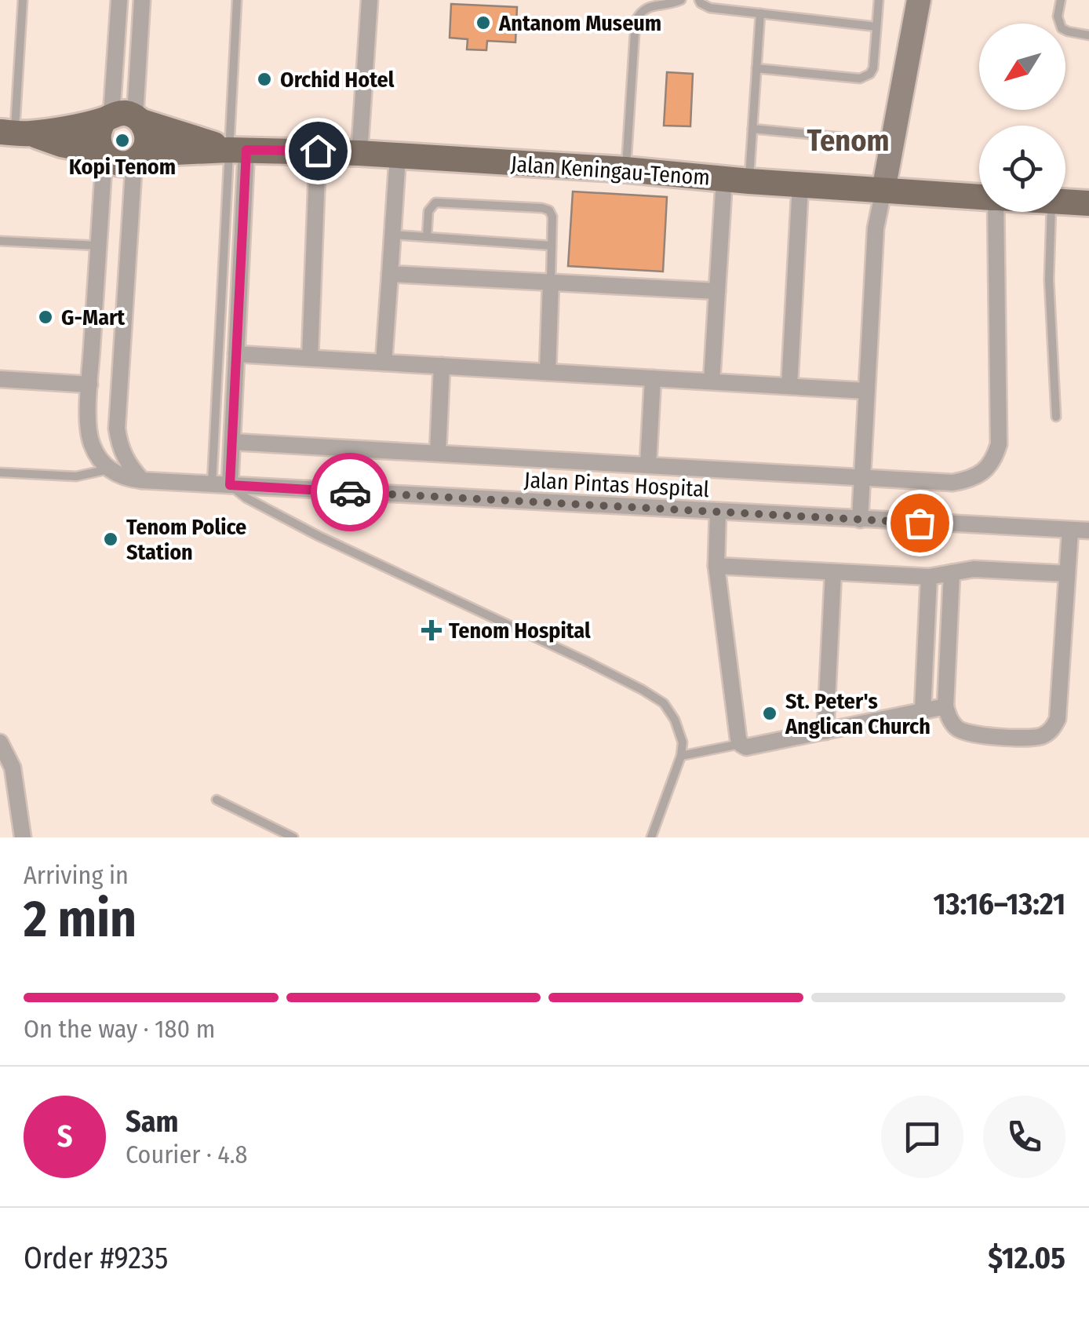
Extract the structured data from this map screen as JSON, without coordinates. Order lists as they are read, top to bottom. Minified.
{"streets":{"main road":["Jalan Keningau-Tenom"],"street":["Jalan Pintas Hospital"]},"districts":["Tenom"],"places":{"other":["Antanom Museum","Orchid Hotel","Kopi Tenom","G-Mart","Tenom Police Station","St. Peter's Anglican Church"],"health":["Tenom Hospital"]},"north":"bottom left","page":{"heading":["2 min","Arriving in","13:16–13:21"],"panel":["Sam","Courier · 4.8","Order #9235","$12.05"],"bar":"On the way · 180 m","round":"S"}}
